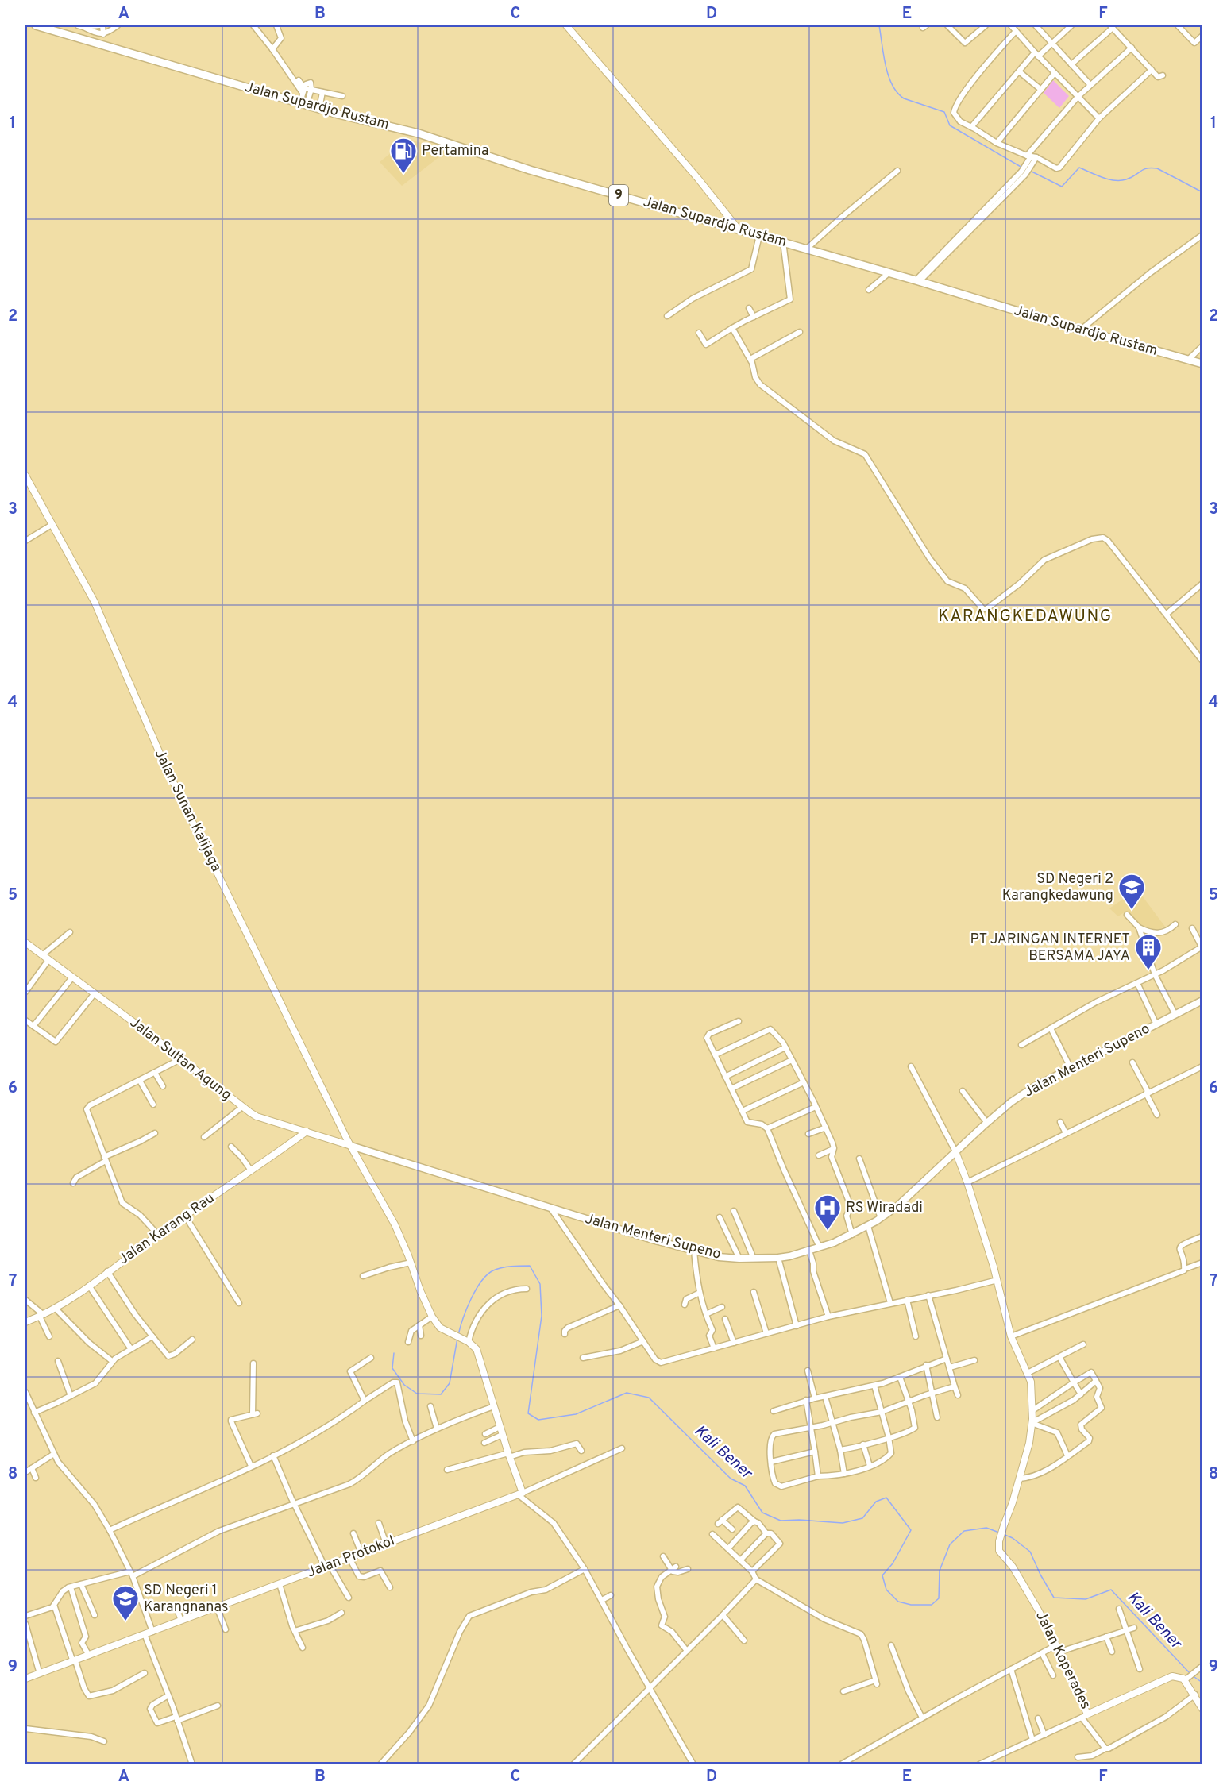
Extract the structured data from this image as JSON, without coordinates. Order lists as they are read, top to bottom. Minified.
{"streets":{"highway":["Jalan Supardjo Rustam","9"],"main road":["Jalan Menteri Supeno"],"street":["Jalan Sunan Kalijaga","Jalan Sultan Agung","Jalan Karang Rau","Jalan Protokol","Jalan Koperades"]},"crossings":[["Jalan Sunan Kalijaga","Jalan Sultan Agung"],["Jalan Sunan Kalijaga","Jalan Menteri Supeno"],["Jalan Sultan Agung","Jalan Menteri Supeno"],["Jalan Sultan Agung","Jalan Karang Rau"]],"districts":["KARANGKEDAWUNG"],"water":["Kali Bener"],"places":{"fuel station":["Pertamina"],"school or university":["SD Negeri 2 Karangkedawung","SD Negeri 1 Karangnanas"],"building":["PT JARINGAN INTERNET BERSAMA JAYA"],"hospital":["RS Wiradadi"]},"grid":{"columns":["A","B","C","D","E","F"],"rows":["1","2","3","4","5","6","7","8","9"]}}
